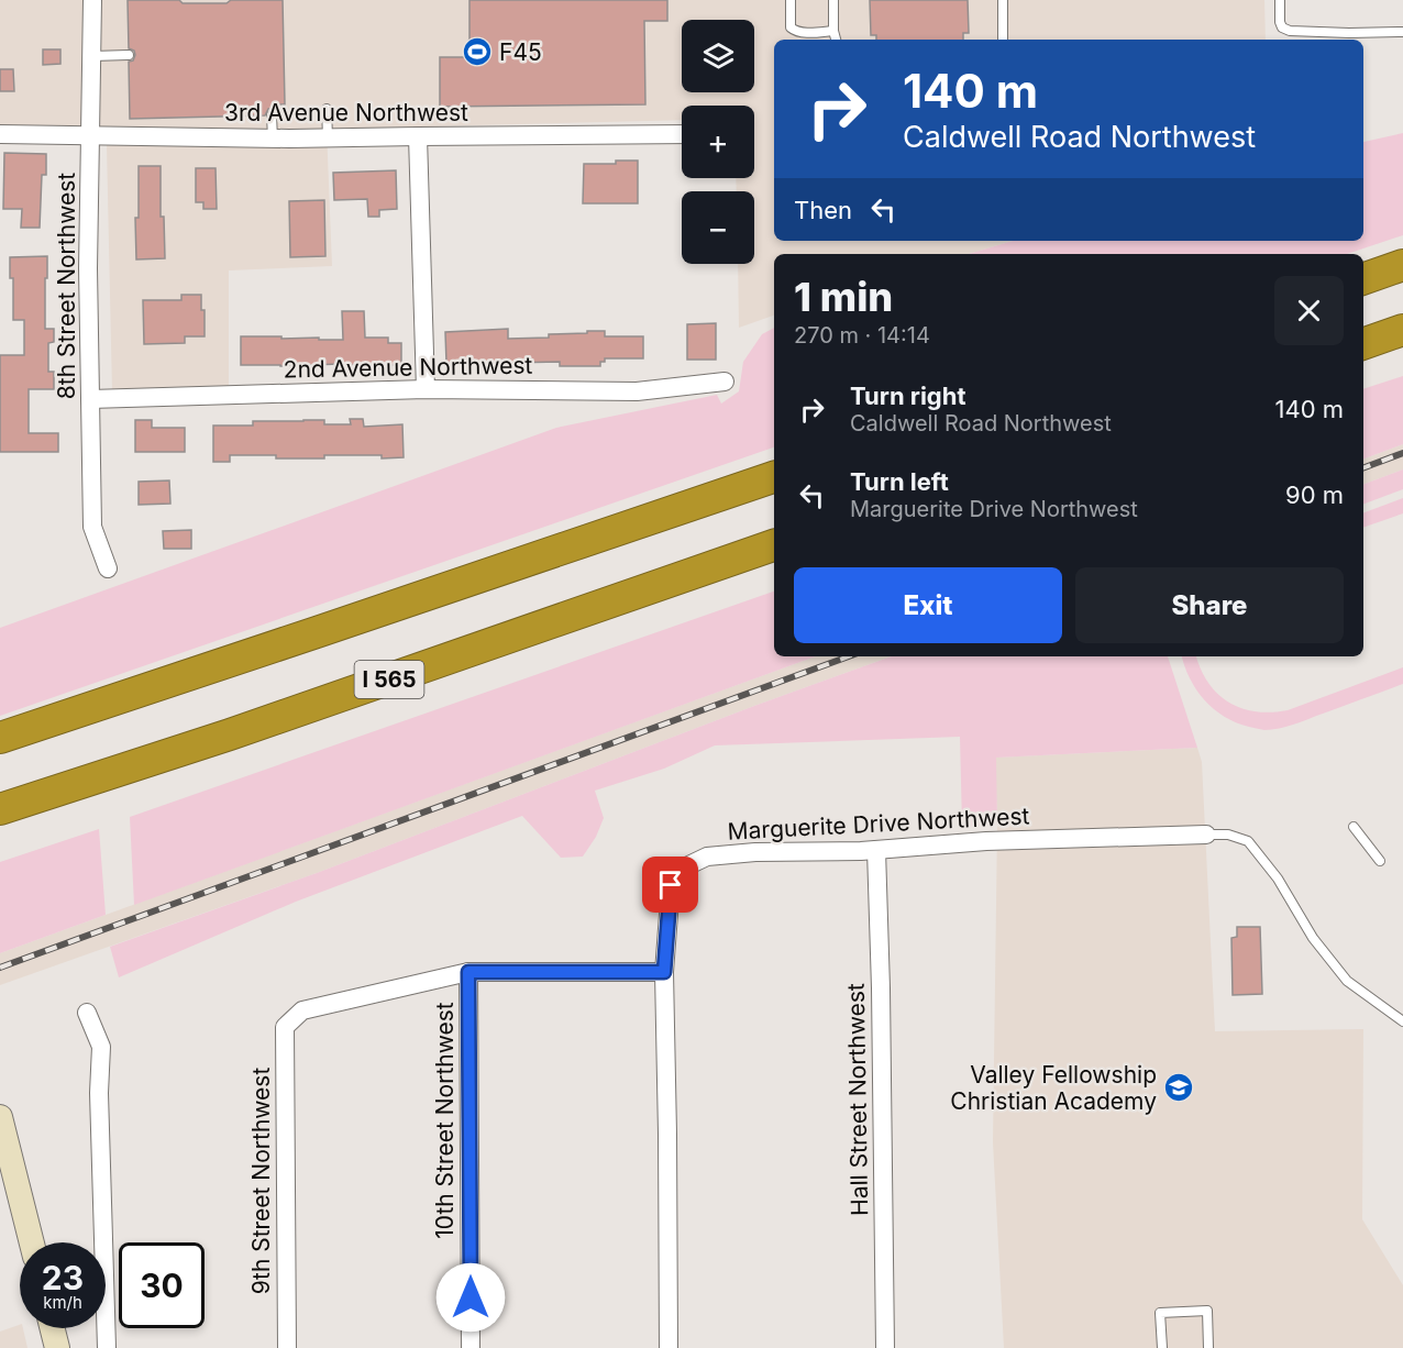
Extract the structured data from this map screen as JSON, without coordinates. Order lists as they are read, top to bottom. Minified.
{"streets":{"highway":["I 565"],"street":["3rd Avenue Northwest","8th Street Northwest","2nd Avenue Northwest","Marguerite Drive Northwest","Hall Street Northwest","10th Street Northwest","9th Street Northwest"]},"crossings":[["3rd Avenue Northwest","8th Street Northwest"],["8th Street Northwest","2nd Avenue Northwest"],["Marguerite Drive Northwest","Hall Street Northwest"],["10th Street Northwest","9th Street Northwest"]],"places":{"sports":["F45"],"school or university":["Valley Fellowship Christian Academy"]},"page":{"map_buttons":["+","−"],"turn":["140 m","Caldwell Road Northwest"],"then":"Then","heading":["1 min","270 m · 14:14"],"list":[{"name":"Turn right","note":"Caldwell Road Northwest","value":"140 m"},{"name":"Turn left","note":"Marguerite Drive Northwest","value":"90 m"}],"buttons":["Exit","Share"],"speed":"23 km/h","limit":"30"}}
